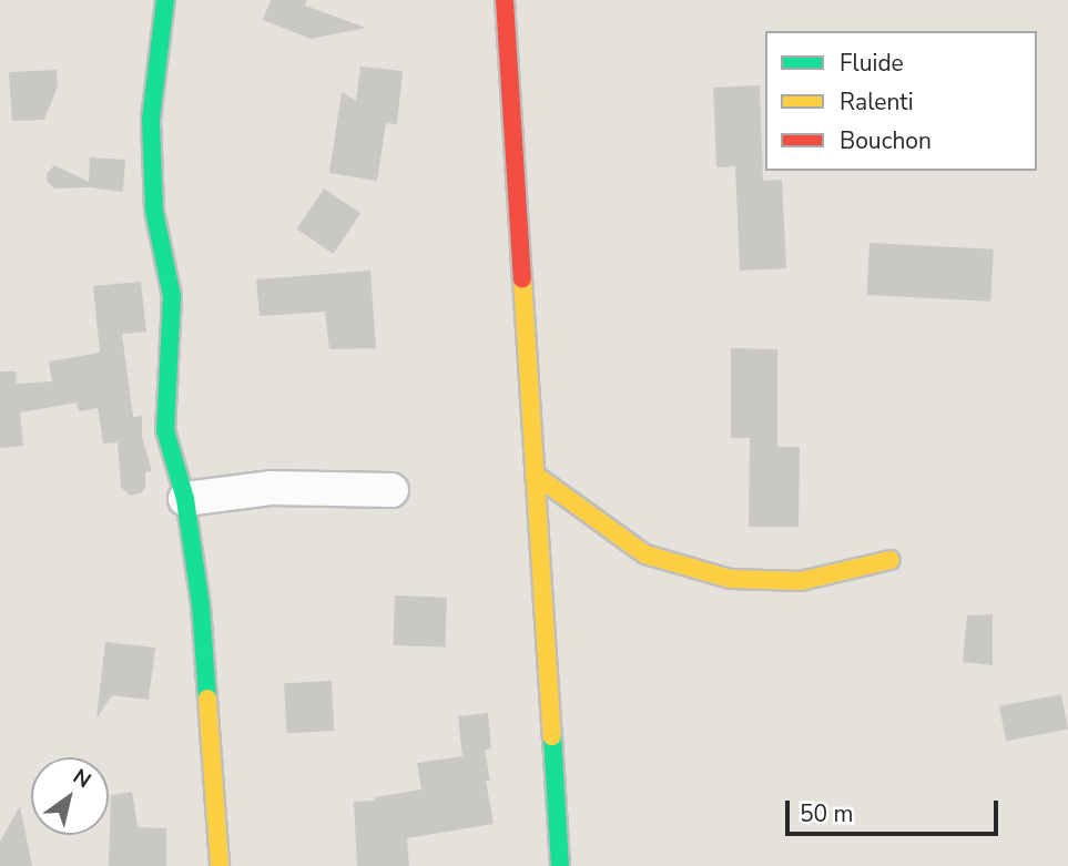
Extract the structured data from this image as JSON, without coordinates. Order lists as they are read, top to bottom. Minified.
{"legend":["Fluide","Ralenti","Bouchon"],"scale_bar":"50 m","north":"top right"}
